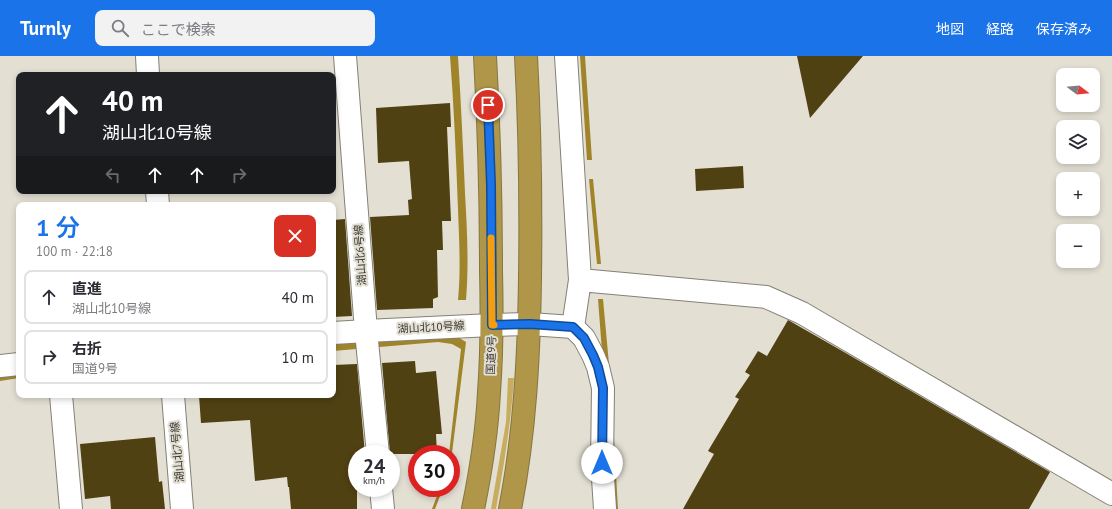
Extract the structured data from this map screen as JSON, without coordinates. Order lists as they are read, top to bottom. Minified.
{"streets":{"highway":["国道9号"],"street":["湖山北6号線","湖山北10号線","湖山北7号線"]},"crossings":[["湖山北6号線","湖山北10号線"],["湖山北10号線","国道9号"]],"north":"right","page":{"header":"Turnly","search":"ここで検索","nav":["地図","経路","保存済み"],"map_buttons":["+","−"],"turn":["40 m","湖山北10号線"],"heading":["1 分","100 m · 22:18"],"list":[{"name":"直進","note":"湖山北10号線","value":"40 m"},{"name":"右折","note":"国道9号","value":"10 m"}],"speed":"24 km/h","limit":"30"}}
